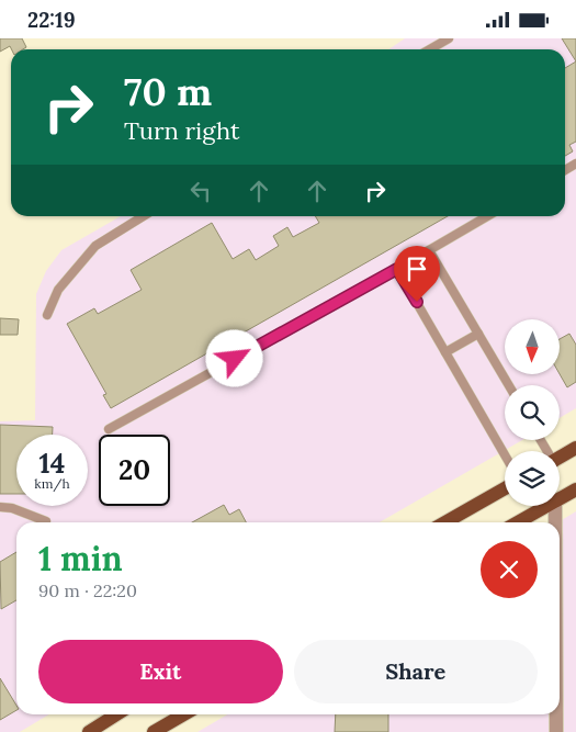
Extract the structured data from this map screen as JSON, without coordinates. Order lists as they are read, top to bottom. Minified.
{"north":"bottom","page":{"status":"22:19","turn":["70 m","Turn right"],"speed":"14 km/h","limit":"20","heading":["1 min","90 m · 22:20"],"buttons":["Exit","Share"]}}
